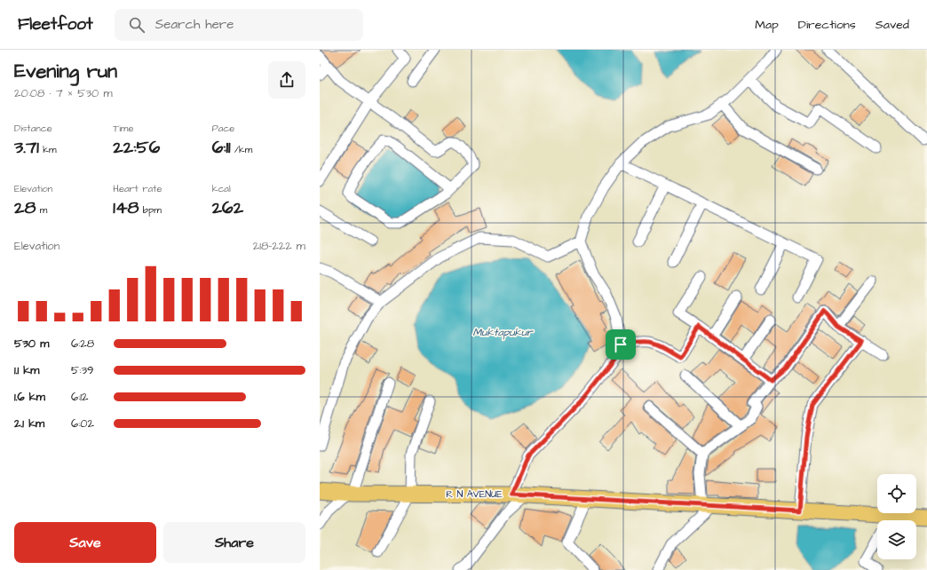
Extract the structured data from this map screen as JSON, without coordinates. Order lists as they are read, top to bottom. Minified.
{"streets":{"main road":["R N AVENUE"]},"water":["Muktapukur"],"page":{"header":"Fleetfoot","search":"Search here","nav":["Map","Directions","Saved"],"heading":["Evening run","20:08 · 7 × 530 m"],"stats":[["Distance","3.71 km"],["Time","22:56"],["Pace","6:11 /km"],["Elevation","28 m"],["Heart rate","148 bpm"],["kcal","262"]],"chart":["Elevation","218–222 m"],"list":[{"name":"530 m","note":"6:28"},{"name":"1.1 km","note":"5:39"},{"name":"1.6 km","note":"6:12"},{"name":"2.1 km","note":"6:02"}],"buttons":["Save","Share"]}}
